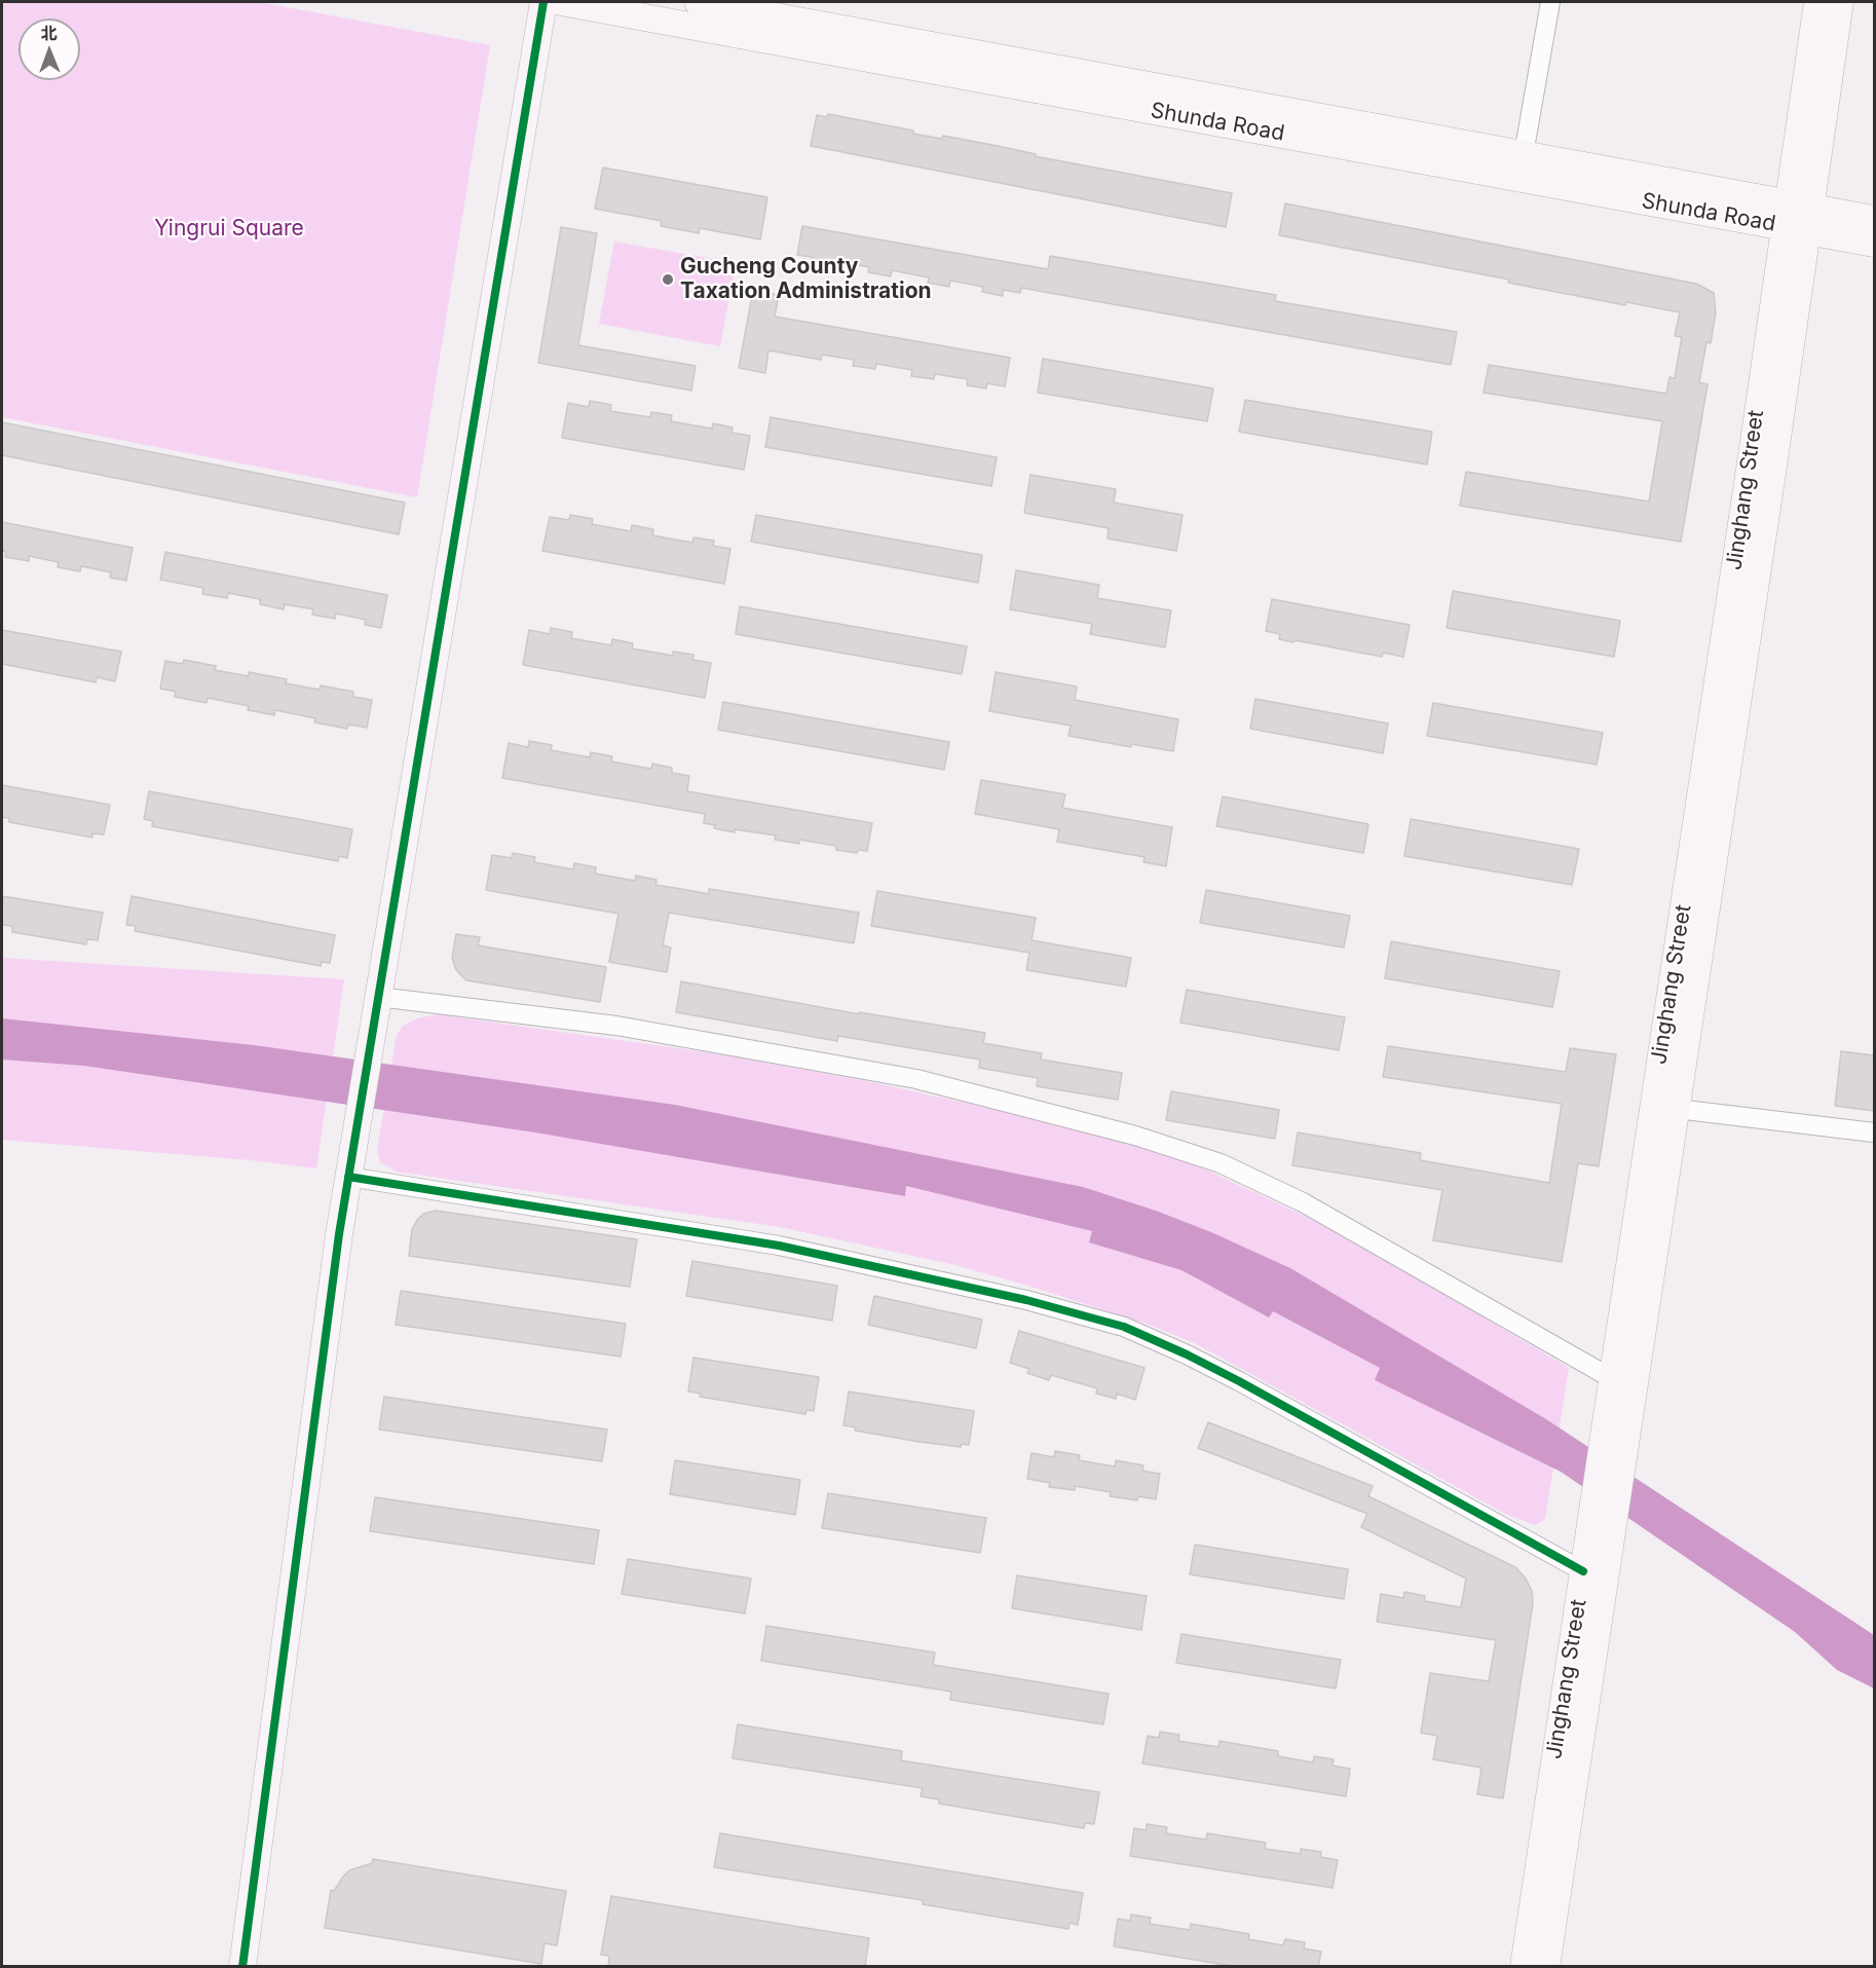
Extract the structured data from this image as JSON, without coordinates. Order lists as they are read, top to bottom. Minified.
{"streets":{"main road":["Shunda Road","Jinghang Street"]},"crossings":[["Shunda Road","Jinghang Street"]],"parks":["Yingrui Square"],"places":["Gucheng County Taxation Administration"],"north":"top"}
